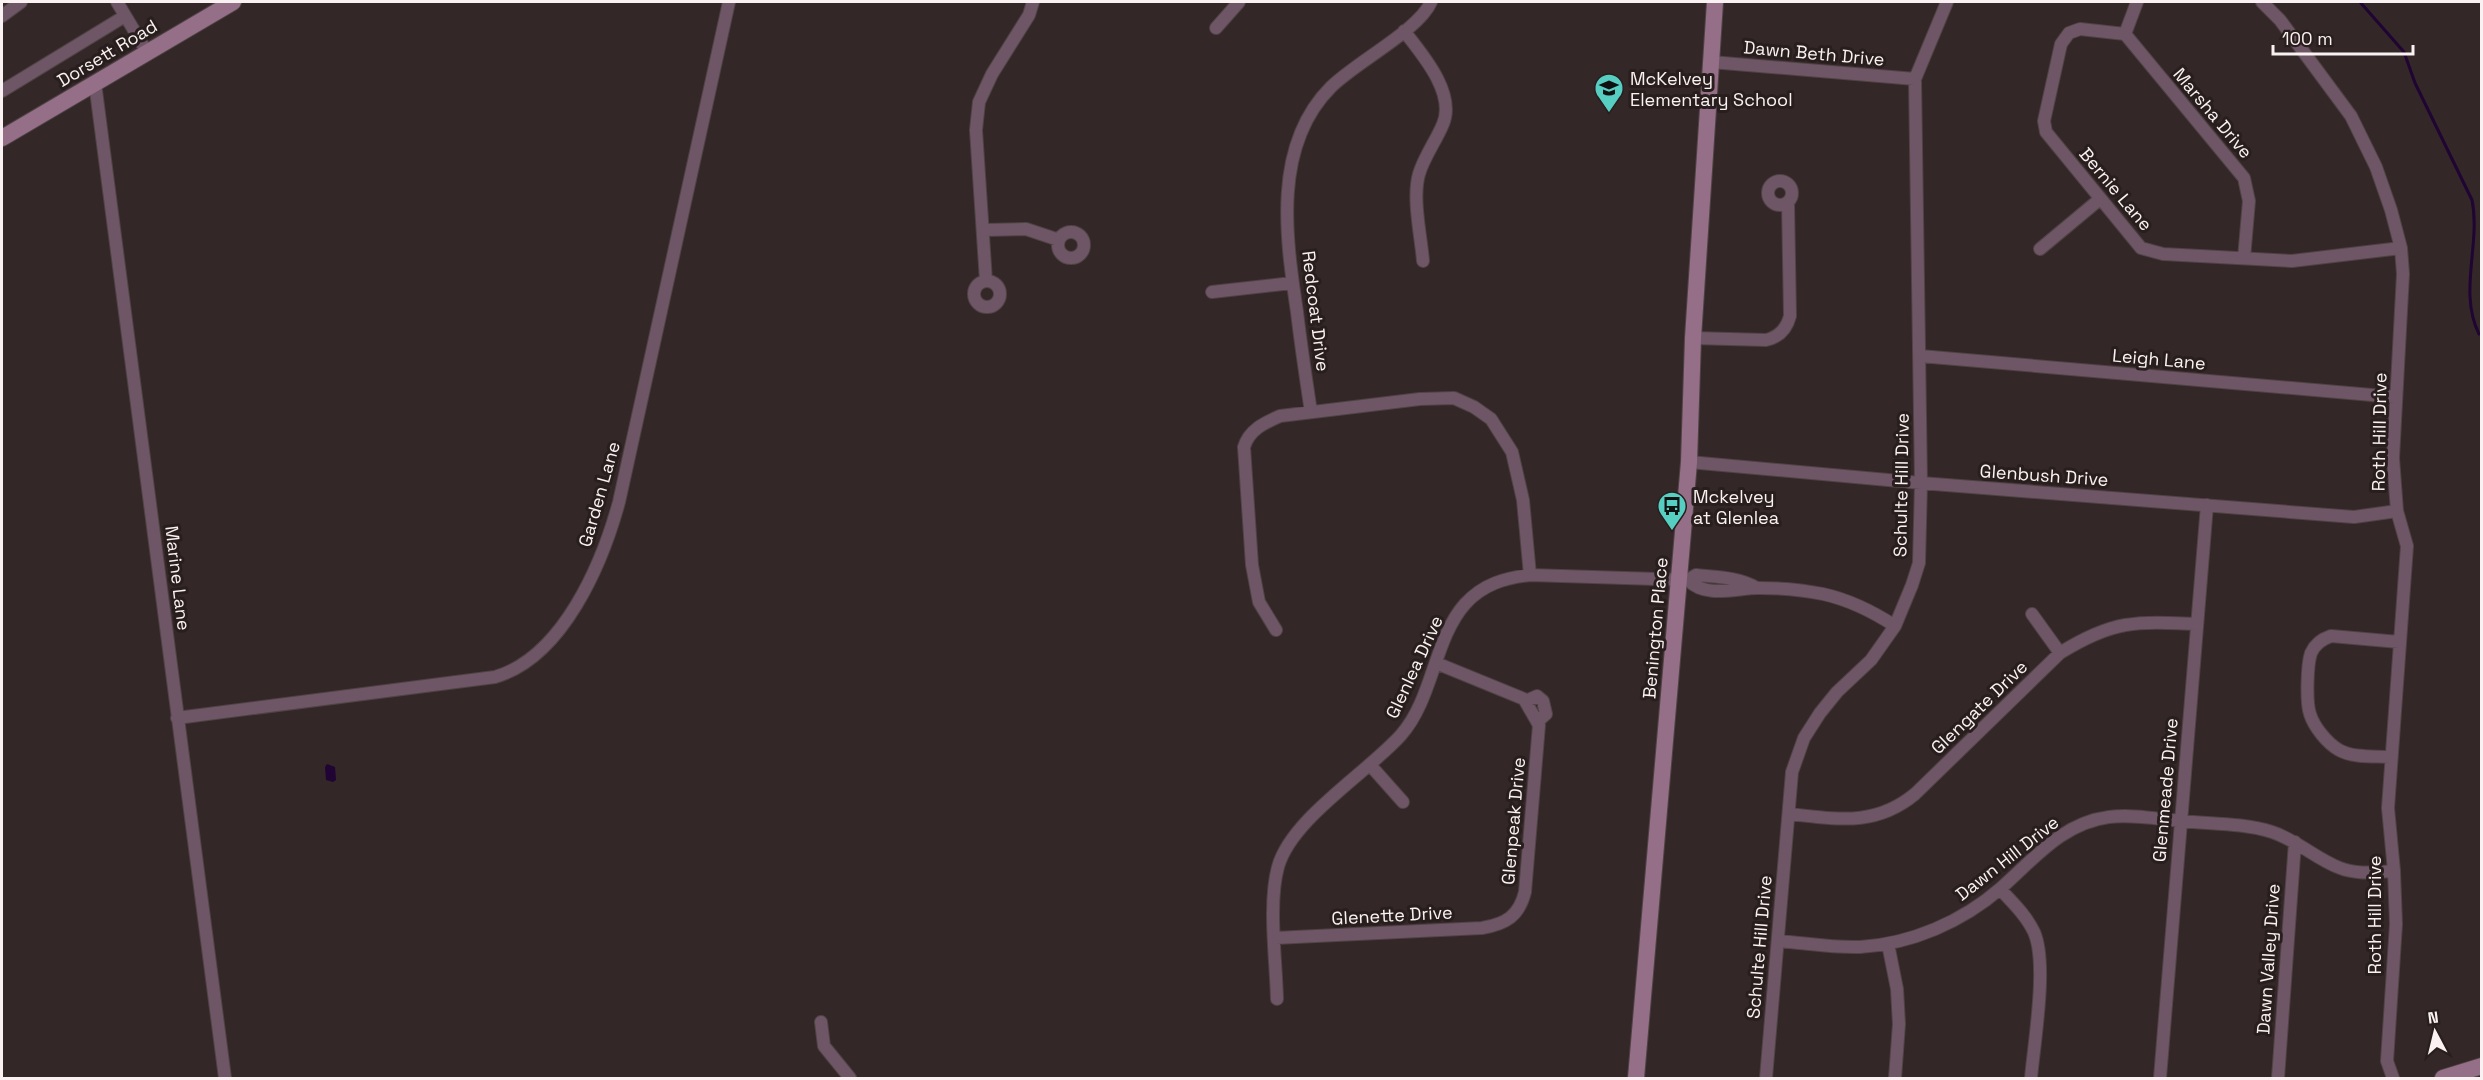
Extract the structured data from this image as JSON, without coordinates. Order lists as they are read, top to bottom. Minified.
{"streets":{"main road":["Dorsett Road","Benington Place"],"street":["Dawn Beth Drive","Marsha Drive","Bernie Lane","Redcoat Drive","Leigh Lane","Roth Hill Drive","Glenbush Drive","Schulte Hill Drive","Garden Lane","Marine Lane","Glenlea Drive","Glengate Drive","Glenmeade Drive","Glenpeak Drive","Dawn Hill Drive","Glenette Drive","Dawn Valley Drive"]},"crossings":[["Dorsett Road","Marine Lane"],["Dawn Beth Drive","Schulte Hill Drive"],["Dawn Beth Drive","Benington Place"],["Marsha Drive","Bernie Lane"],["Bernie Lane","Roth Hill Drive"],["Leigh Lane","Roth Hill Drive"],["Leigh Lane","Schulte Hill Drive"],["Roth Hill Drive","Glenbush Drive"],["Roth Hill Drive","Dawn Hill Drive"],["Glenbush Drive","Schulte Hill Drive"],["Glenbush Drive","Benington Place"],["Glenbush Drive","Glenmeade Drive"],["Schulte Hill Drive","Glenlea Drive"],["Schulte Hill Drive","Glengate Drive"],["Schulte Hill Drive","Dawn Hill Drive"],["Garden Lane","Marine Lane"],["Benington Place","Glenlea Drive"],["Glenlea Drive","Glenpeak Drive"],["Glenlea Drive","Glenette Drive"],["Glengate Drive","Glenmeade Drive"],["Glenmeade Drive","Dawn Hill Drive"],["Glenpeak Drive","Glenette Drive"],["Dawn Hill Drive","Dawn Valley Drive"]],"places":{"school or university":["McKelvey Elementary School"],"bus stop":["Mckelvey at Glenlea"]},"scale_bar":"100 m","north":"top"}
